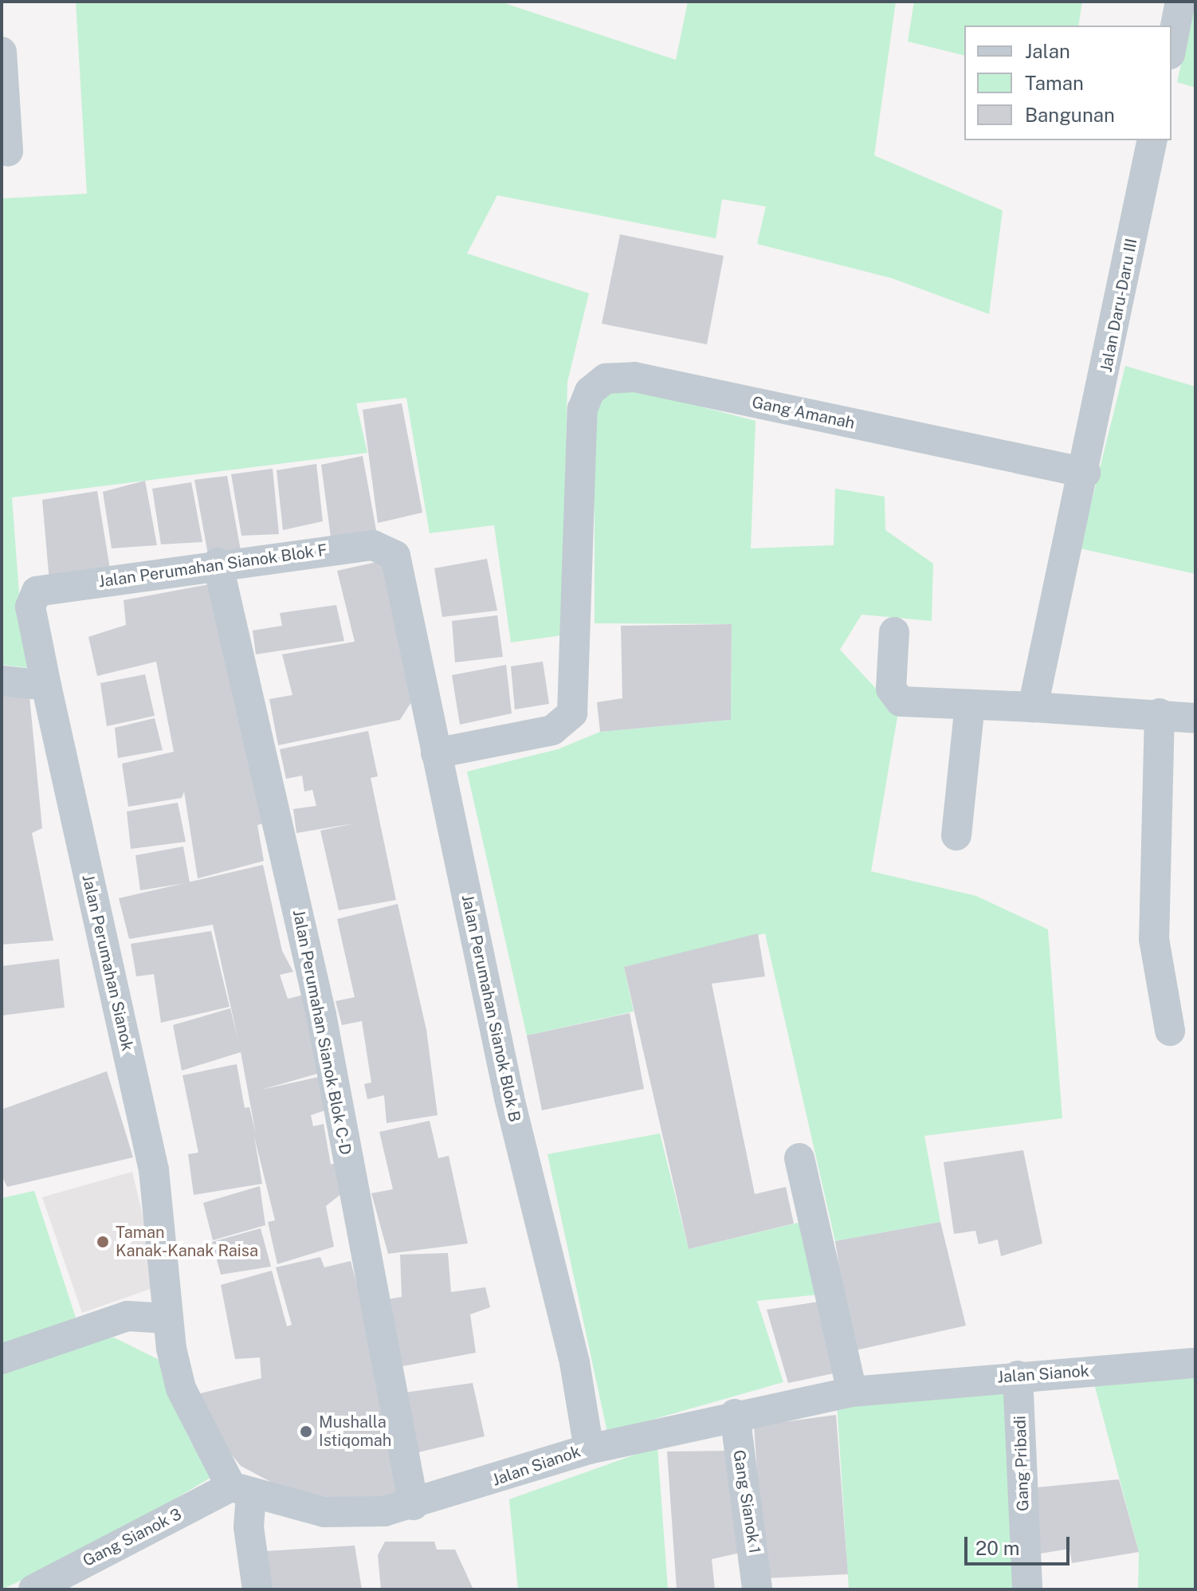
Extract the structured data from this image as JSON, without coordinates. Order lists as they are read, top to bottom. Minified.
{"streets":{"street":["Jalan Daru-Daru III","Gang Amanah","Jalan Perumahan Sianok Blok F","Jalan Perumahan Sianok","Jalan Perumahan Sianok Blok B","Jalan Perumahan Sianok Blok C-D","Jalan Sianok","Gang Pribadi","Gang Sianok 1","Gang Sianok 3"]},"crossings":[["Jalan Daru-Daru III","Gang Amanah"],["Gang Amanah","Jalan Perumahan Sianok Blok B"],["Jalan Perumahan Sianok Blok F","Jalan Perumahan Sianok"],["Jalan Perumahan Sianok Blok F","Jalan Perumahan Sianok Blok B"],["Jalan Perumahan Sianok Blok F","Jalan Perumahan Sianok Blok C-D"],["Jalan Perumahan Sianok Blok B","Jalan Sianok"],["Jalan Perumahan Sianok Blok C-D","Jalan Sianok"],["Jalan Sianok","Gang Pribadi"],["Jalan Sianok","Gang Sianok 1"],["Jalan Sianok","Gang Sianok 3"]],"places":["Taman Kanak-Kanak Raisa","Mushalla Istiqomah"],"legend":["Jalan","Taman","Bangunan"],"scale_bar":"20 m"}
